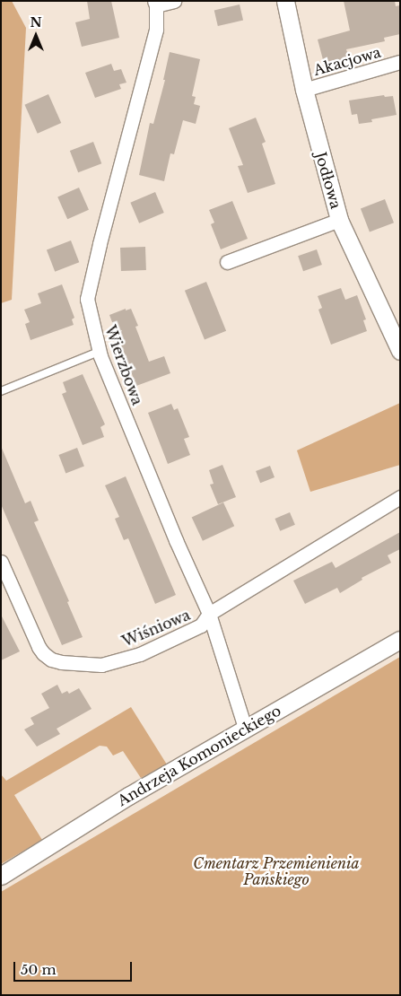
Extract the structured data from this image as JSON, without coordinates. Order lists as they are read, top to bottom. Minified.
{"streets":{"street":["Akacjowa","Jodłowa","Wierzbowa","Wiśniowa","Andrzeja Komonieckiego"]},"crossings":[["Akacjowa","Jodłowa"],["Wierzbowa","Wiśniowa"],["Wierzbowa","Andrzeja Komonieckiego"]],"parks":["Cmentarz Przemienienia Pańskiego"],"scale_bar":"50 m","north":"top"}
